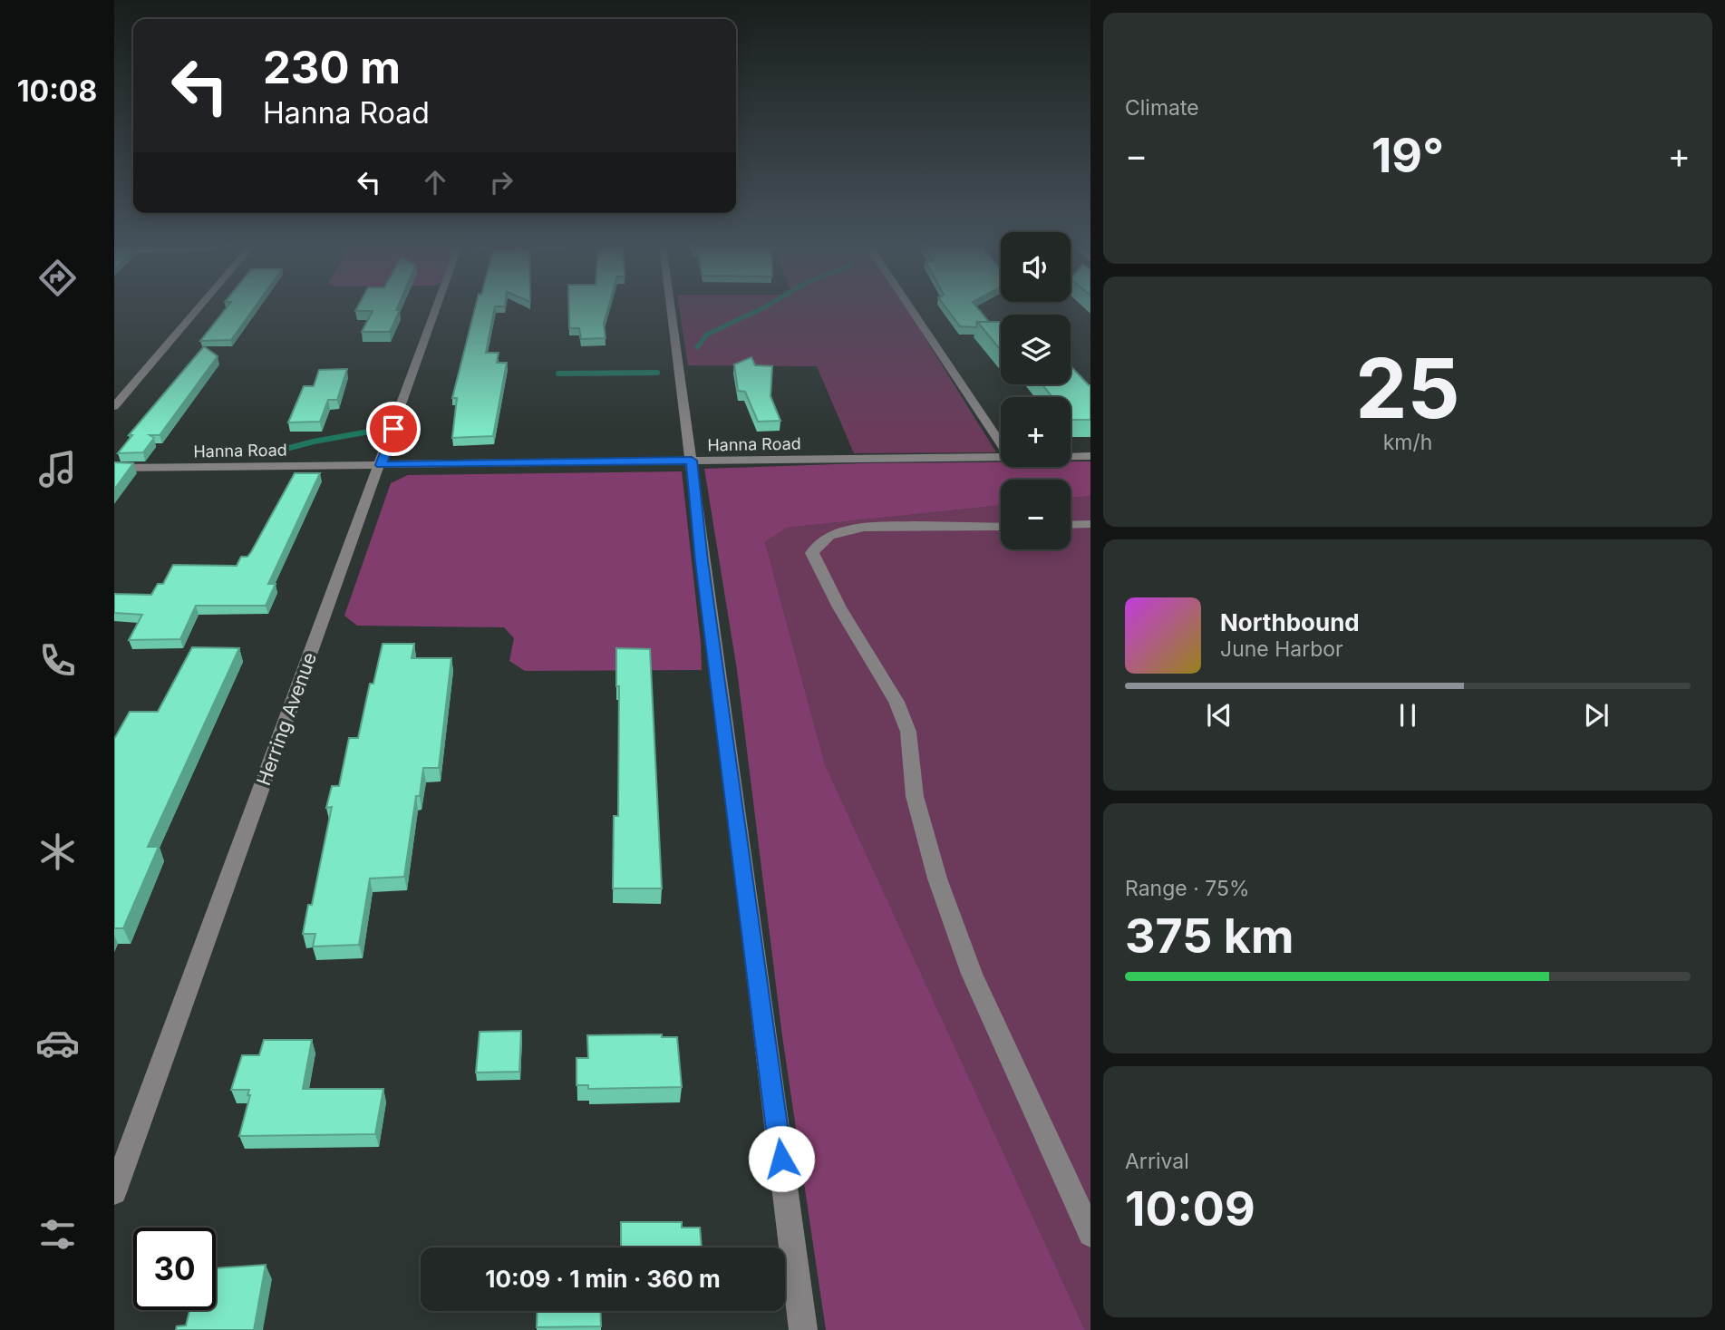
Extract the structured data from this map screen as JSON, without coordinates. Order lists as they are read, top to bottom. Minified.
{"streets":{"street":["Hanna Road","Herring Avenue"]},"crossings":[["Hanna Road","Herring Avenue"]],"page":{"tabs":"10:08","tile":["Climate",["25","km/h"],["Range · 75%","375 km"],["Arrival","10:09"]],"turn":["230 m","Hanna Road"],"heat":["−","19°","+"],"map_buttons":["+","−"],"song":["Northbound","June Harbor"],"limit":"30","trip":"10:09 · 1 min · 360 m"}}
